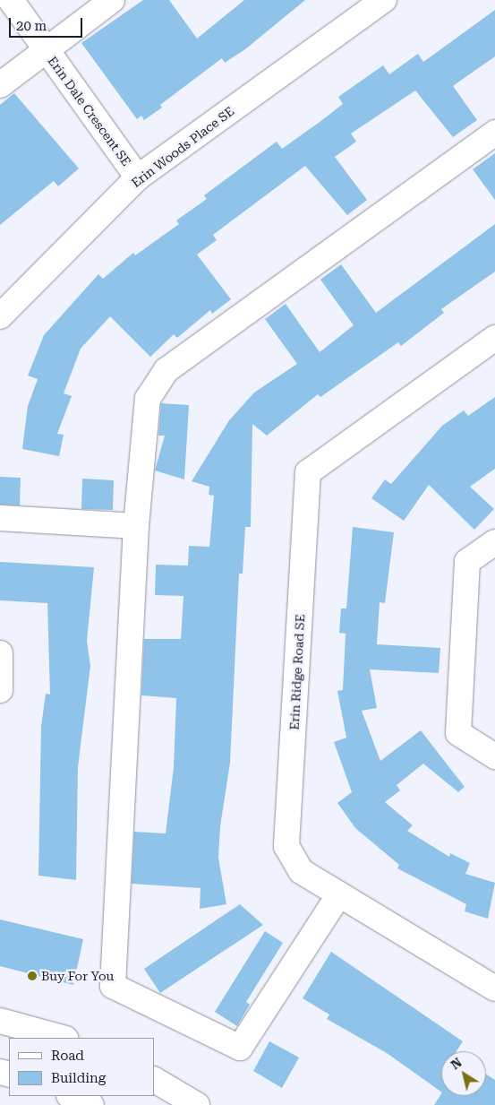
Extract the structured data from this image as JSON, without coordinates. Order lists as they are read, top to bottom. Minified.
{"streets":{"street":["Erin Dale Crescent SE","Erin Woods Place SE","Erin Ridge Road SE"]},"crossings":[["Erin Dale Crescent SE","Erin Woods Place SE"]],"places":["Buy For You"],"legend":["Road","Building"],"scale_bar":"20 m","north":"top left"}
